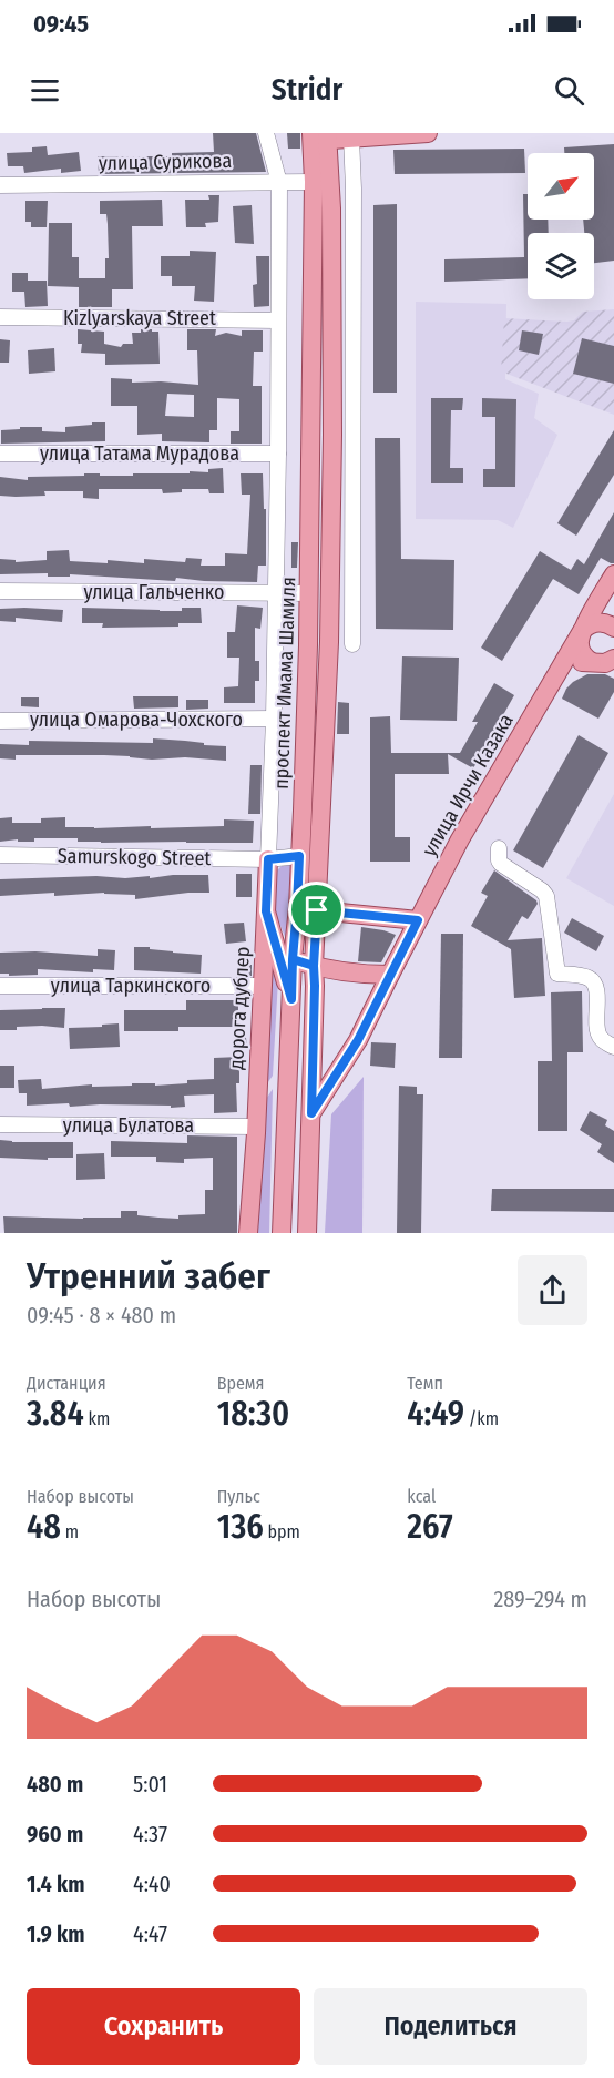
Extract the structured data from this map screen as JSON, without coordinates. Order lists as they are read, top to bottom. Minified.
{"streets":{"main road":["проспект Имама Шамиля","улица Ирчи Казака","дорога дублер"],"street":["улица Сурикова","Kizlyarskaya Street","улица Татама Мурадова","улица Гальченко","улица Омарова-Чохского","Samurskogo Street","улица Таркинского","улица Булатова"]},"crossings":[["улица Сурикова","проспект Имама Шамиля"],["улица Гальченко","проспект Имама Шамиля"],["проспект Имама Шамиля","улица Ирчи Казака"],["проспект Имама Шамиля","Samurskogo Street"],["Samurskogo Street","дорога дублер"],["улица Таркинского","дорога дублер"]],"north":"top right","page":{"status":"09:45","header":"Stridr","heading":["Утренний забег","09:45 · 8 × 480 m"],"stats":[["Дистанция","3.84 km"],["Время","18:30"],["Темп","4:49 /km"],["Набор высоты","48 m"],["Пульс","136 bpm"],["kcal","267"]],"chart":["Набор высоты","289–294 m"],"list":[{"name":"480 m","note":"5:01"},{"name":"960 m","note":"4:37"},{"name":"1.4 km","note":"4:40"},{"name":"1.9 km","note":"4:47"}],"buttons":["Сохранить","Поделиться"]}}
